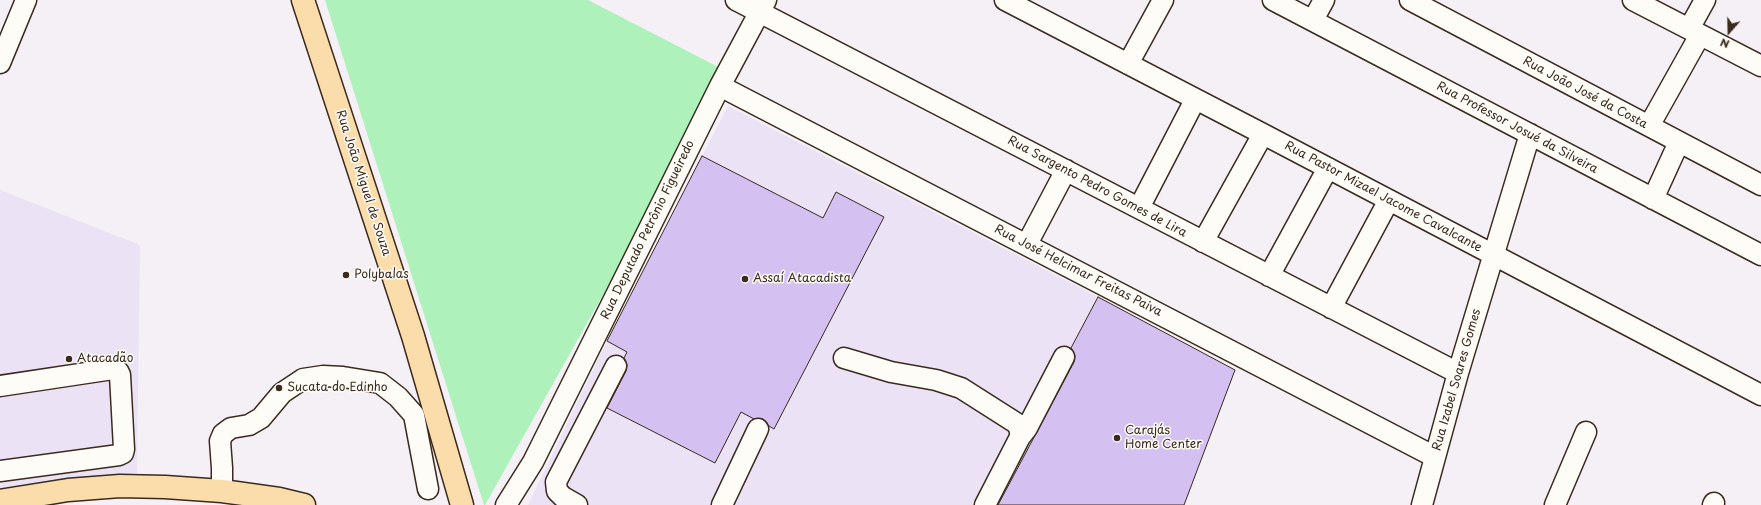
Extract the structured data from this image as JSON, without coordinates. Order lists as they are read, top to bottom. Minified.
{"streets":{"main road":["Rua João Miguel de Souza"],"street":["Rua João José da Costa","Rua Professor Josué da Silveira","Rua Sargento Pedro Gomes de Lira","Rua Pastor Mizael Jacome Cavalcante","Rua Deputado Petrônio Figueiredo","Rua José Helcimar Freitas Paiva","Rua Izabel Soares Gomes"]},"crossings":[["Rua Professor Josué da Silveira","Rua Izabel Soares Gomes"],["Rua Sargento Pedro Gomes de Lira","Rua Deputado Petrônio Figueiredo"],["Rua Sargento Pedro Gomes de Lira","Rua Izabel Soares Gomes"],["Rua Pastor Mizael Jacome Cavalcante","Rua Izabel Soares Gomes"],["Rua Deputado Petrônio Figueiredo","Rua José Helcimar Freitas Paiva"],["Rua José Helcimar Freitas Paiva","Rua Izabel Soares Gomes"]],"places":["Polybalas","Assaí Atacadista","Atacadão","Sucata do Edinho","Carajás Home Center"],"north":"bottom"}
